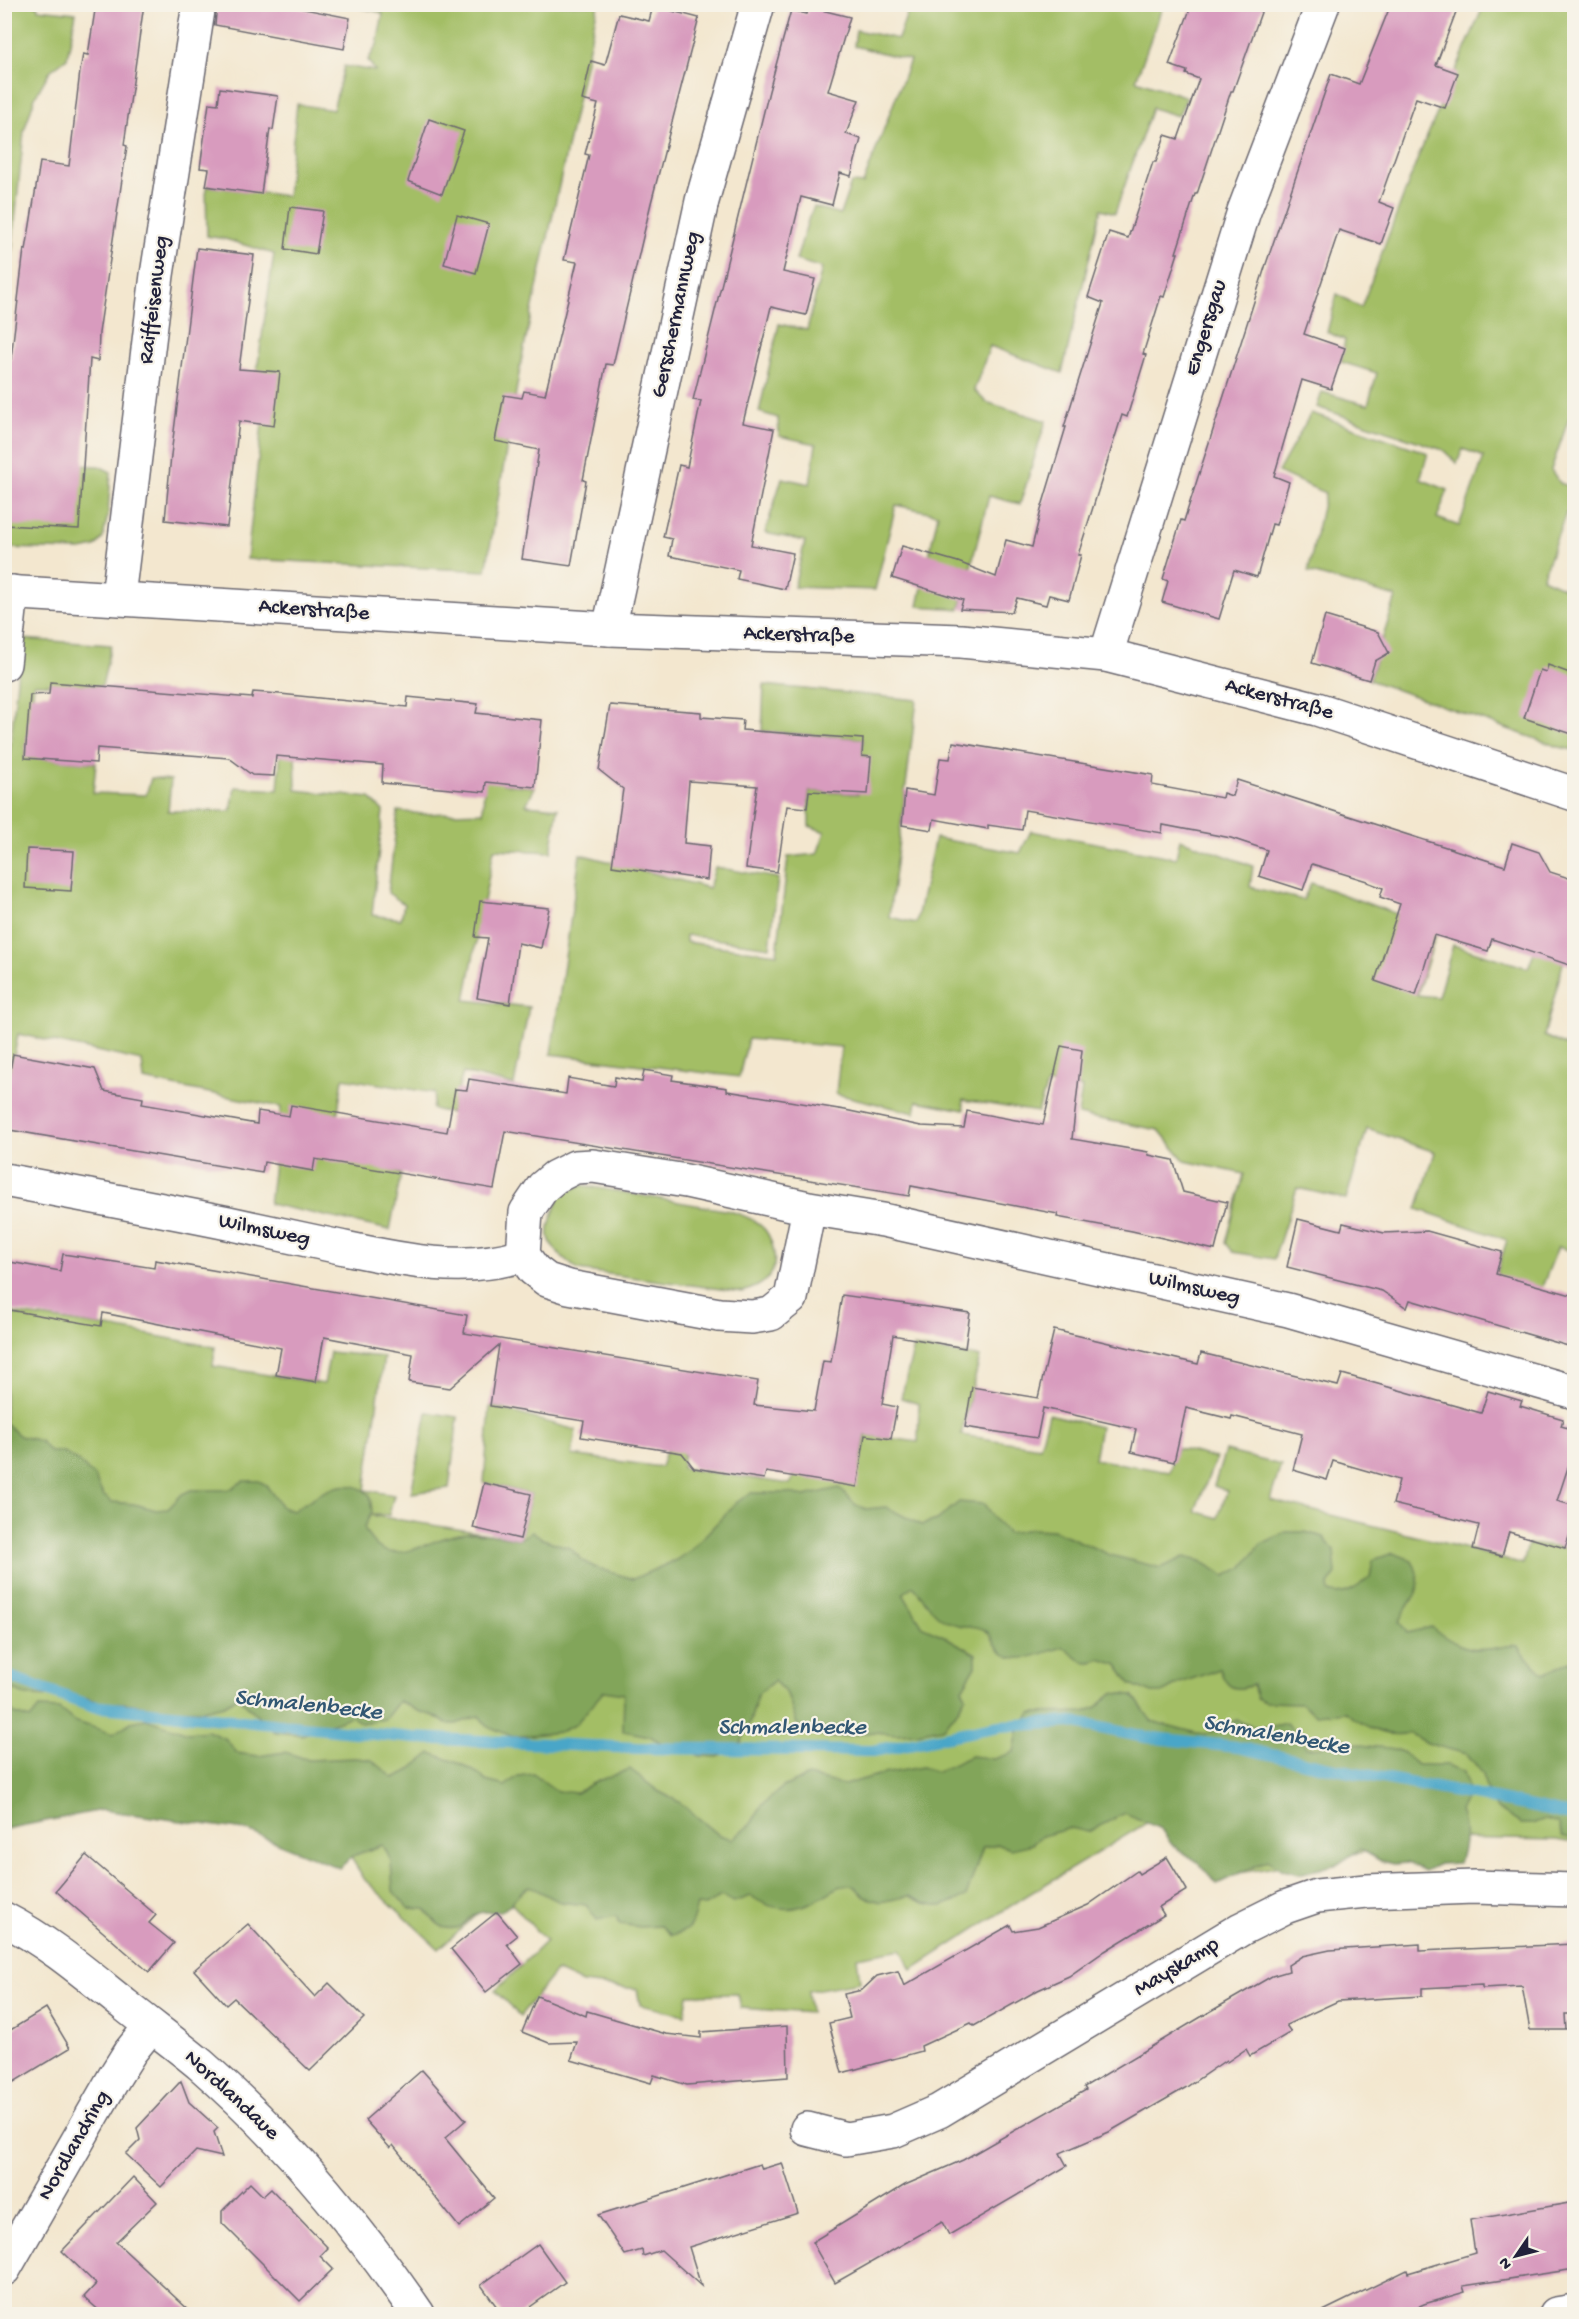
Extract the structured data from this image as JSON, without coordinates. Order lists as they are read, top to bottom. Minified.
{"streets":{"street":["Raiffeisenweg","Gerschermannweg","Engersgau","Ackerstraße","Wilmsweg","Mayskamp","Nordlandaue","Nordlandring"]},"crossings":[["Raiffeisenweg","Ackerstraße"],["Gerschermannweg","Ackerstraße"],["Engersgau","Ackerstraße"],["Nordlandaue","Nordlandring"]],"water":["Schmalenbecke"],"north":"bottom left"}
